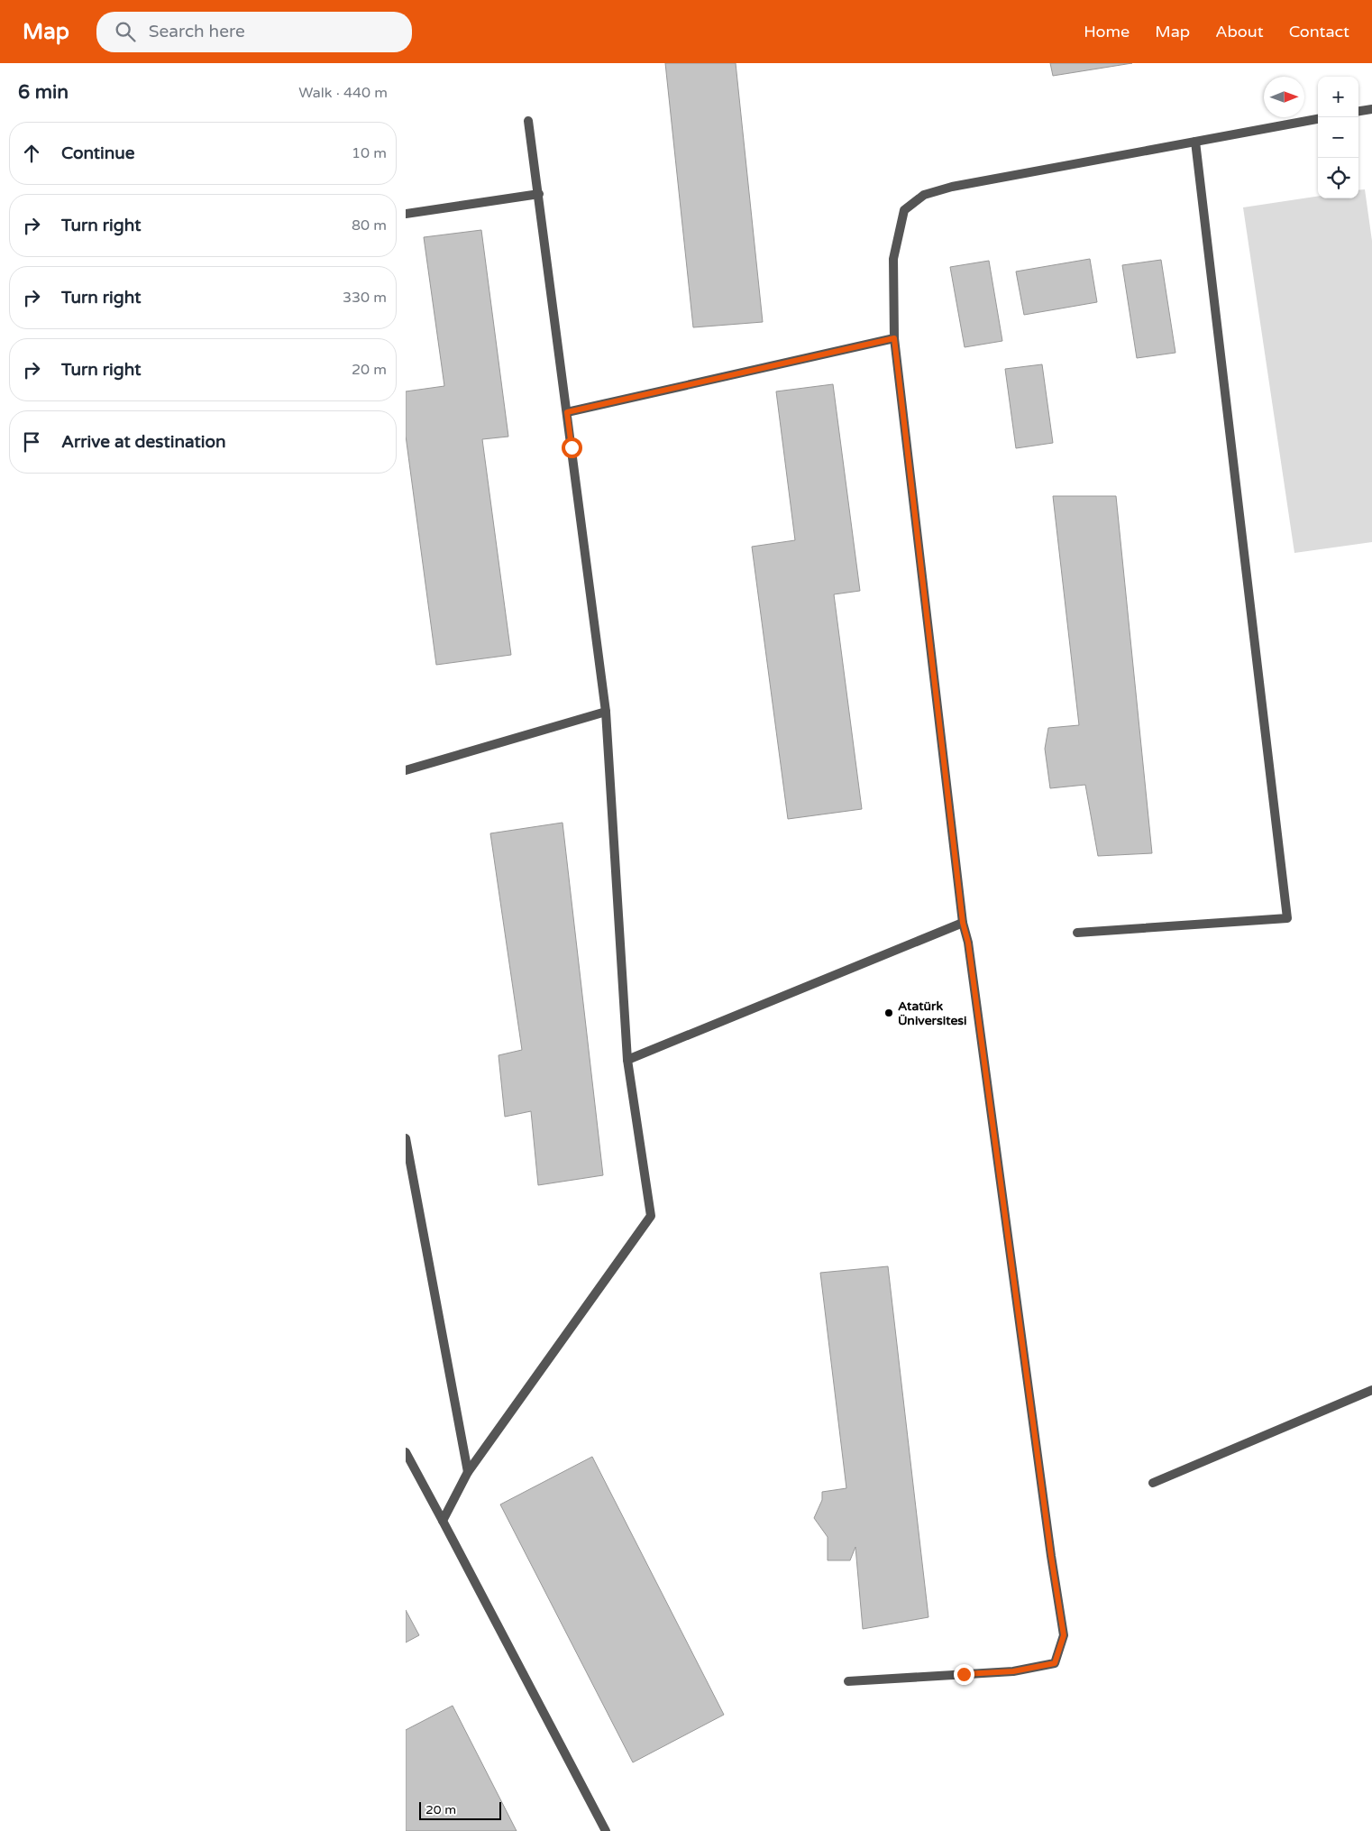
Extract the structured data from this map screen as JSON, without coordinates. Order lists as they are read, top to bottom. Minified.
{"places":["Atatürk Üniversitesi"],"scale_bar":"20 m","north":"right","page":{"header":"Map","search":"Search here","nav":["Home","Map","About","Contact"],"heading":["6 min","Walk · 440 m"],"map_buttons":["+","−"],"list":[["Continue","10 m"],["Turn right","80 m"],["Turn right","330 m"],["Turn right","20 m"],"Arrive at destination"],"scale":"20 m"}}
